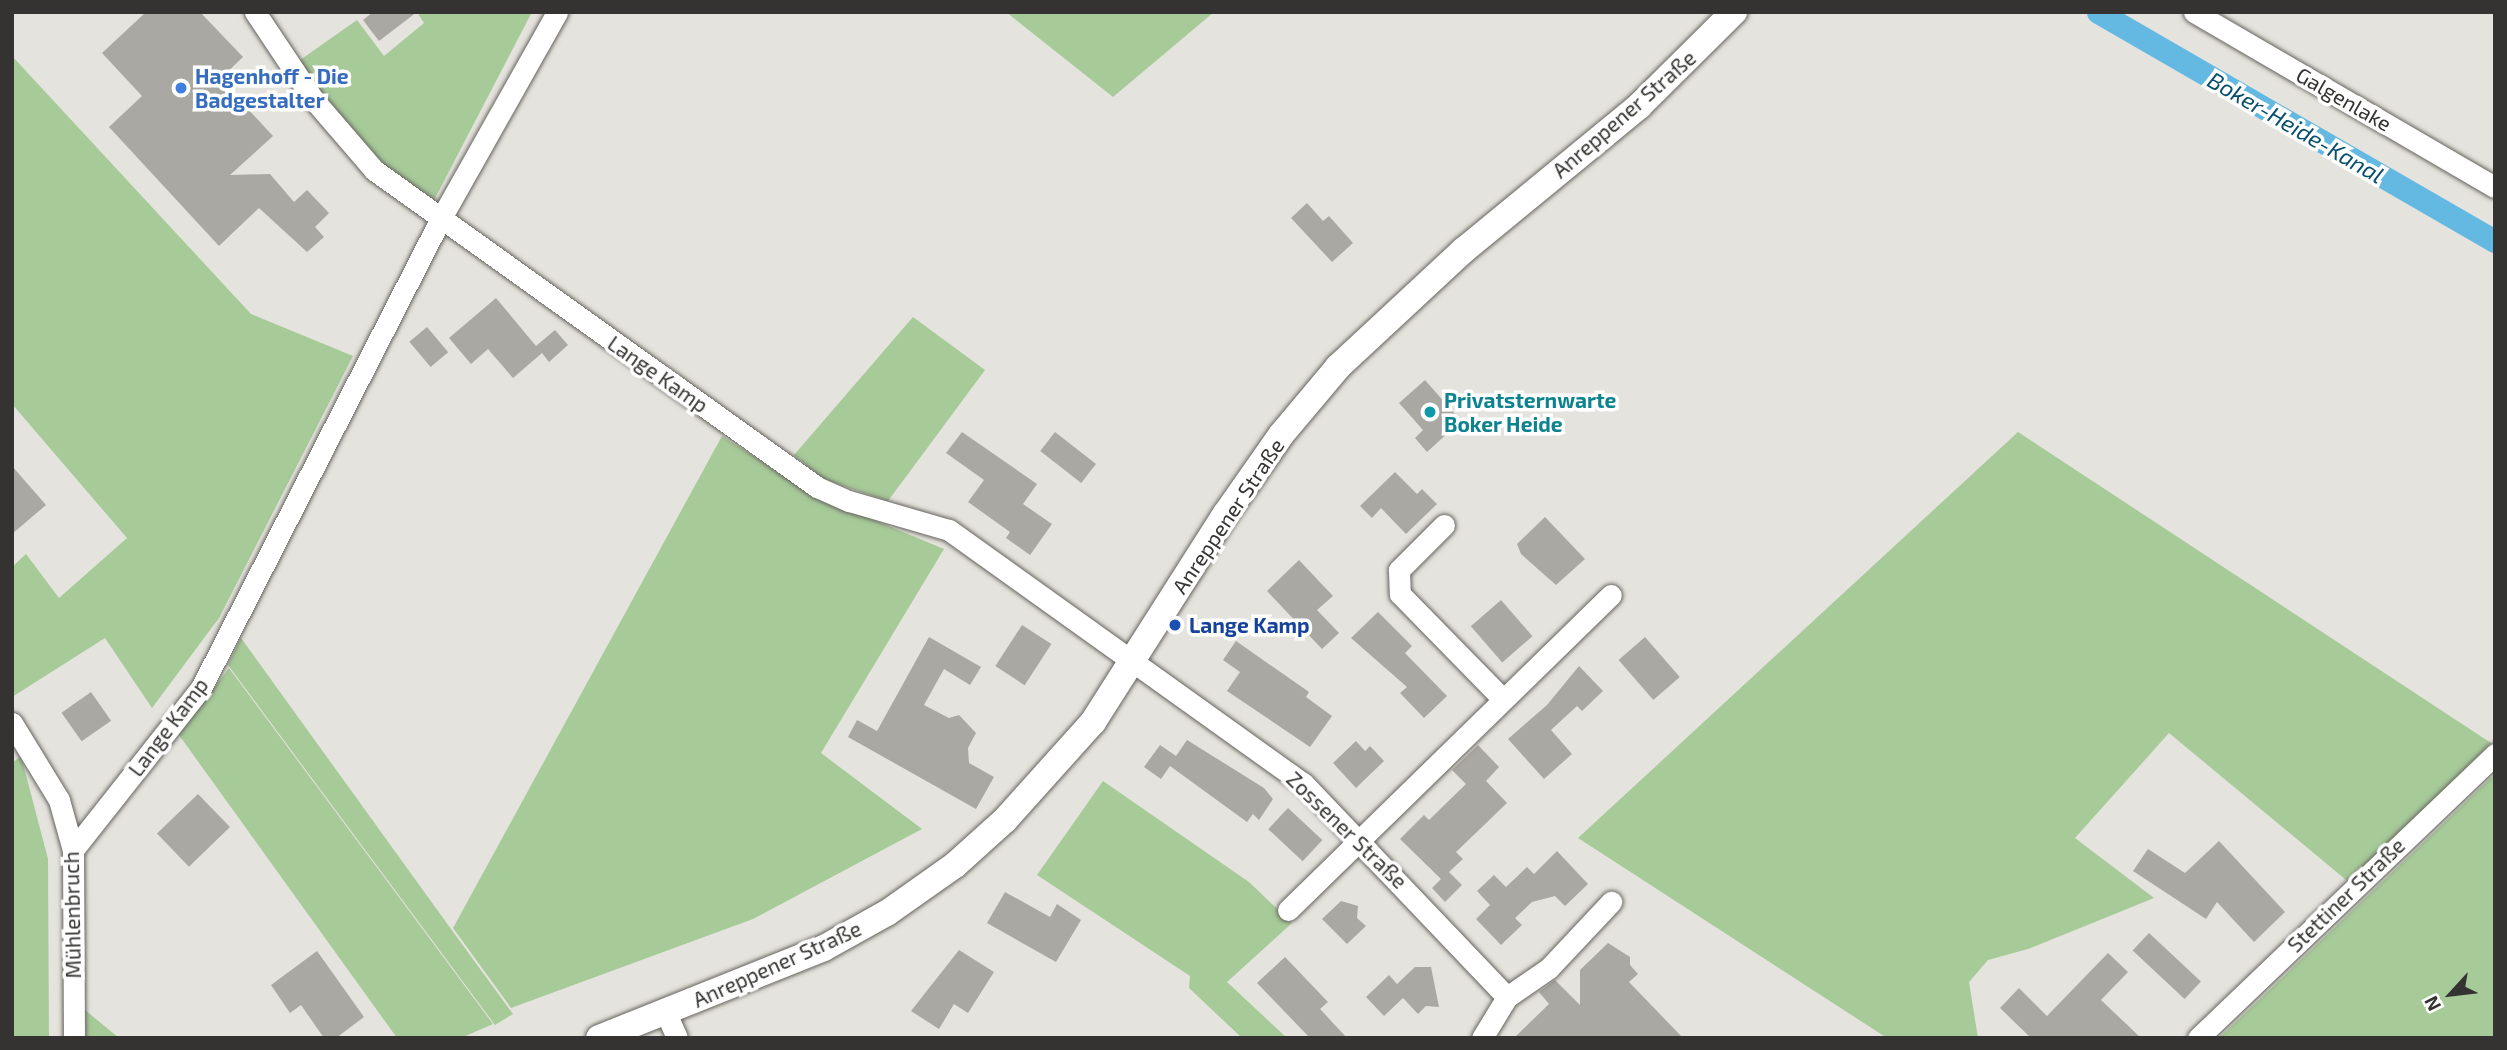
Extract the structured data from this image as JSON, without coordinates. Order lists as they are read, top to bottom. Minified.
{"streets":{"street":["Galgenlake","Anreppener Straße","Lange Kamp","Zossener Straße","Stettiner Straße","Mühlenbruch"]},"crossings":[["Anreppener Straße","Lange Kamp"],["Anreppener Straße","Zossener Straße"],["Lange Kamp","Zossener Straße"],["Lange Kamp","Mühlenbruch"]],"water":["Boker-Heide-Kanal"],"places":["Hagenhoff - Die Badgestalter","Privatsternwarte Boker Heide","Lange Kamp"],"north":"bottom left"}
